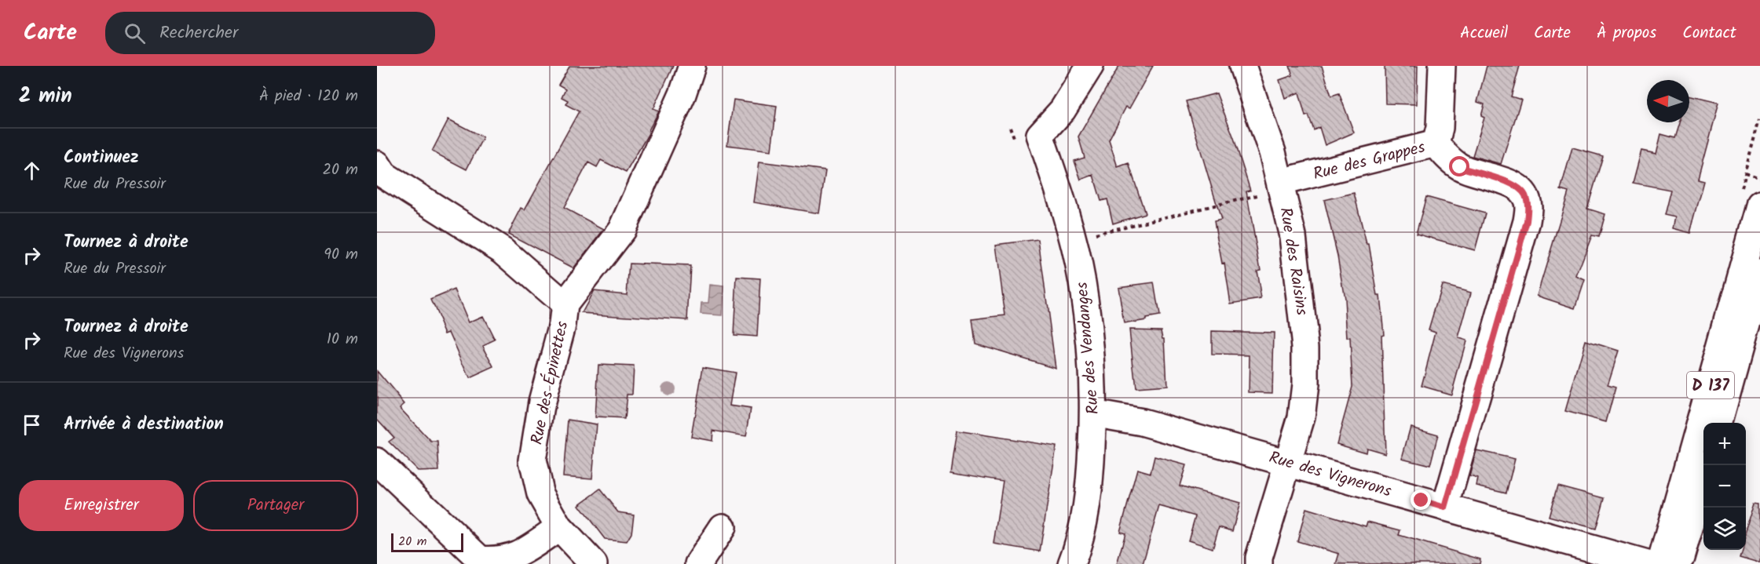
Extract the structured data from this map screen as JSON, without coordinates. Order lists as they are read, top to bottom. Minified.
{"streets":{"street":["Rue des Grappes","Rue des Raisins","Rue des Vendanges","Rue des Épinettes","D 137","Rue des Vignerons"]},"crossings":[["Rue des Grappes","Rue des Raisins"],["Rue des Raisins","Rue des Vignerons"],["Rue des Vendanges","Rue des Vignerons"]],"scale_bar":"20 m","north":"left","page":{"header":"Carte","search":"Rechercher","nav":["Accueil","Carte","À propos","Contact"],"heading":["2 min","À pied · 120 m"],"list":[["Continuez","Rue du Pressoir","20 m"],["Tournez à droite","Rue du Pressoir","90 m"],["Tournez à droite","Rue des Vignerons","10 m"],"Arrivée à destination"],"map_buttons":["+","−"],"buttons":["Enregistrer","Partager"],"scale":"20 m"}}
